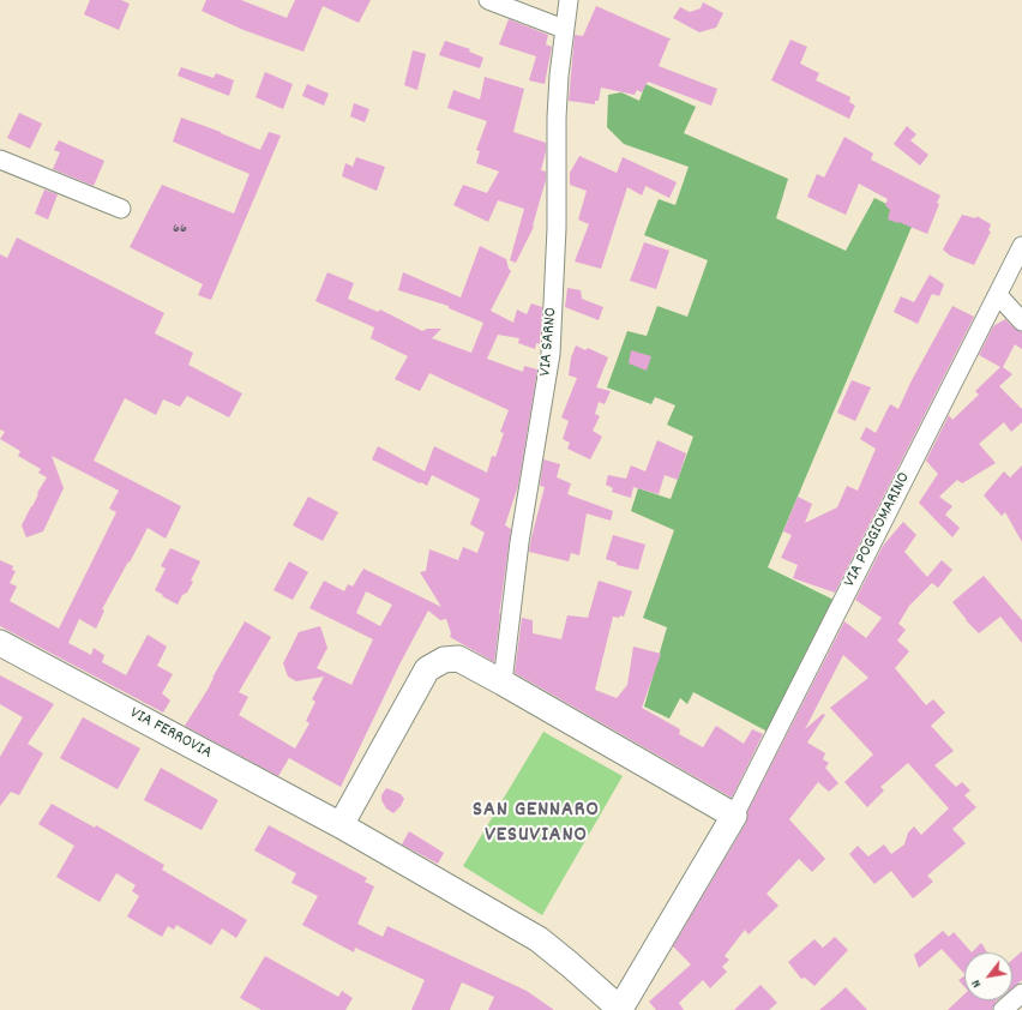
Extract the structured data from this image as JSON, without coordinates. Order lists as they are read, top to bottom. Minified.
{"streets":{"main road":["VIA FERROVIA"],"street":["VIA SARNO","VIA POGGIOMARINO"]},"districts":["SAN GENNARO VESUVIANO"],"house_numbers":["66"],"north":"bottom left"}
